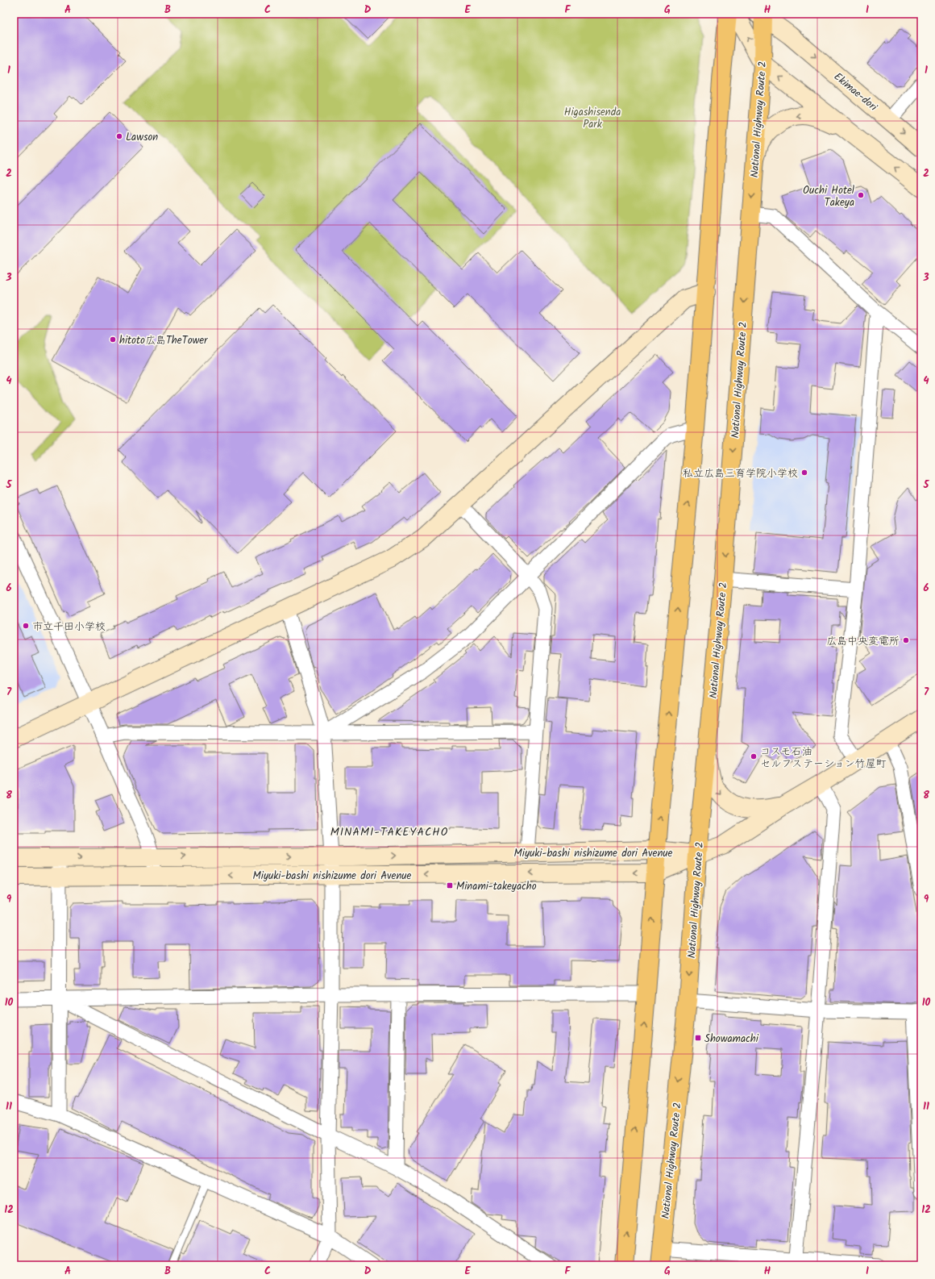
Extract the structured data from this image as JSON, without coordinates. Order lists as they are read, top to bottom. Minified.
{"streets":{"highway":["National Highway Route 2"],"street":["Ekimae-dori","Miyuki-bashi nishizume dori Avenue"]},"crossings":[["Ekimae-dori","National Highway Route 2"],["National Highway Route 2","Miyuki-bashi nishizume dori Avenue"]],"districts":["MINAMI-TAKEYACHO"],"parks":["Higashisenda Park"],"places":{"other":["Lawson","Ouchi Hotel Takeya","hitoto広島TheTower","私立広島三育学院小学校","市立千田小学校","広島中央変電所","コスモ石油 セルフステーション竹屋町"],"transit":["Minami-takeyacho","Showamachi"]},"grid":{"columns":["A","B","C","D","E","F","G","H","I"],"rows":["1","2","3","4","5","6","7","8","9","10","11","12"]}}
